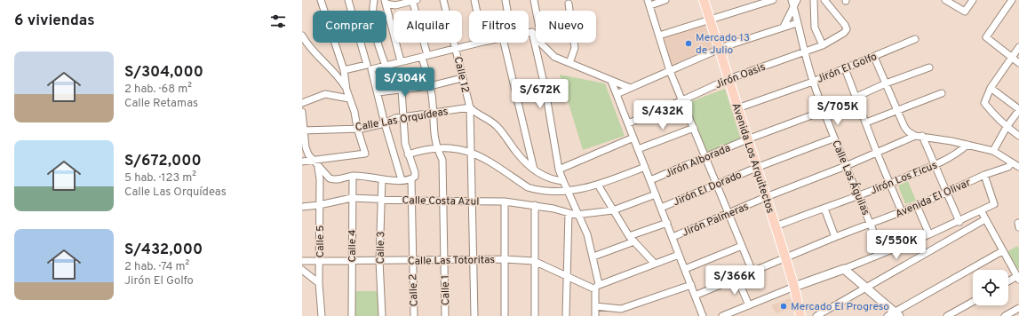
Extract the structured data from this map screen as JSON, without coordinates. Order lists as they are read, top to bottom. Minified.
{"streets":{"main road":["Avenida Los Arquitectos"],"street":["Jirón El Golfo","Calle 12","Jirón Oasis","Calle Las Orquídeas","Jirón Alborada","Calle Las Águilas","Jirón Los Ficus","Jirón El Dorado","Avenida El Olivar","Calle Costa Azul","Jirón Palmeras","Calle 5","Calle 4","Calle 3","Calle Las Totoritas","Calle 2","Calle 1"]},"crossings":[["Jirón El Golfo","Avenida Los Arquitectos"],["Jirón El Golfo","Calle Las Águilas"],["Calle 12","Calle Las Orquídeas"],["Calle 12","Calle Costa Azul"],["Calle 12","Calle Las Totoritas"],["Jirón Oasis","Avenida Los Arquitectos"],["Jirón Oasis","Calle Las Águilas"],["Calle Las Orquídeas","Calle 2"],["Calle Las Orquídeas","Calle 1"],["Avenida Los Arquitectos","Jirón Alborada"],["Avenida Los Arquitectos","Jirón Los Ficus"],["Avenida Los Arquitectos","Jirón El Dorado"],["Avenida Los Arquitectos","Avenida El Olivar"],["Avenida Los Arquitectos","Jirón Palmeras"],["Jirón Alborada","Calle Las Águilas"],["Calle Las Águilas","Jirón Los Ficus"],["Calle Las Águilas","Jirón El Dorado"],["Calle Las Águilas","Avenida El Olivar"],["Calle Las Águilas","Jirón Palmeras"],["Calle Costa Azul","Calle 5"],["Calle Costa Azul","Calle 4"],["Calle Costa Azul","Calle 3"],["Calle Costa Azul","Calle 2"],["Calle Costa Azul","Calle 1"],["Calle 5","Calle Las Totoritas"],["Calle 4","Calle Las Totoritas"],["Calle 3","Calle Las Totoritas"],["Calle Las Totoritas","Calle 2"],["Calle Las Totoritas","Calle 1"]],"places":["Mercado 13 de Julio","Mercado El Progreso"],"page":{"heading":"6 viviendas","chip":["Comprar","Alquilar","Filtros","Nuevo"],"list":[{"name":"S/304,000","note":"2 hab. · 68 m² · Calle Retamas"},{"name":"S/672,000","note":"5 hab. · 123 m² · Calle Las Orquídeas"},{"name":"S/432,000","note":"2 hab. · 74 m² · Jirón El Golfo"}],"price":["S/304K","S/672K","S/705K","S/432K","S/550K","S/366K"]}}
